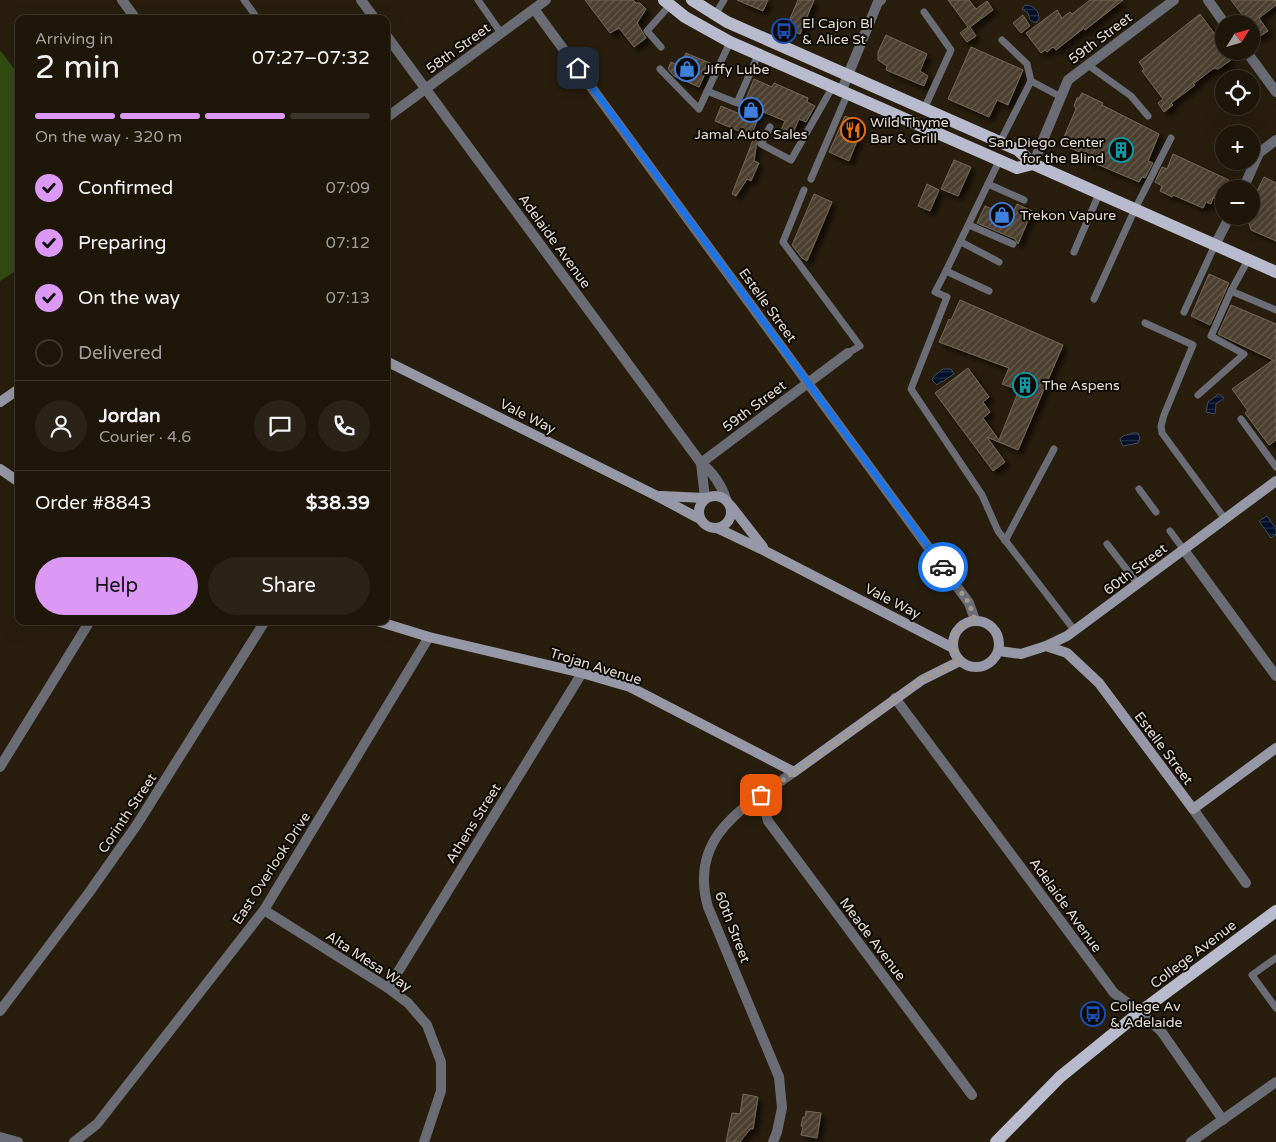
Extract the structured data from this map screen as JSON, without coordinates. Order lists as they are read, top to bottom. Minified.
{"streets":{"main road":["College Avenue"],"street":["59th Street","58th Street","Adelaide Avenue","Estelle Street","Vale Way","60th Street","Trojan Avenue","Corinth Street","Athens Street","East Overlook Drive","Meade Avenue","Alta Mesa Way"]},"crossings":[["59th Street","Adelaide Avenue"],["59th Street","Estelle Street"],["58th Street","Adelaide Avenue"],["58th Street","Estelle Street"],["Adelaide Avenue","Vale Way"],["Adelaide Avenue","60th Street"],["Adelaide Avenue","College Avenue"],["Estelle Street","Vale Way"],["Estelle Street","60th Street"],["Vale Way","60th Street"],["60th Street","Trojan Avenue"],["60th Street","Meade Avenue"],["Trojan Avenue","Athens Street"],["Trojan Avenue","East Overlook Drive"],["Athens Street","Alta Mesa Way"],["East Overlook Drive","Alta Mesa Way"]],"places":{"bus stop":["El Cajon Bl & Alice St","College Av & Adelaide"],"shop":["Jiffy Lube","Jamal Auto Sales","Trekon Vapure"],"restaurant":["Wild Thyme Bar & Grill"],"building":["San Diego Center for the Blind","The Aspens"]},"north":"top right","page":{"map_buttons":["+","−"],"heading":["2 min","Arriving in","07:27–07:32"],"panel":["Jordan","Courier · 4.6","Order #8843","$38.39"],"bar":"On the way · 320 m","list":[["Confirmed","07:09"],["Preparing","07:12"],["On the way","07:13"],"Delivered"],"buttons":["Help","Share"]}}
